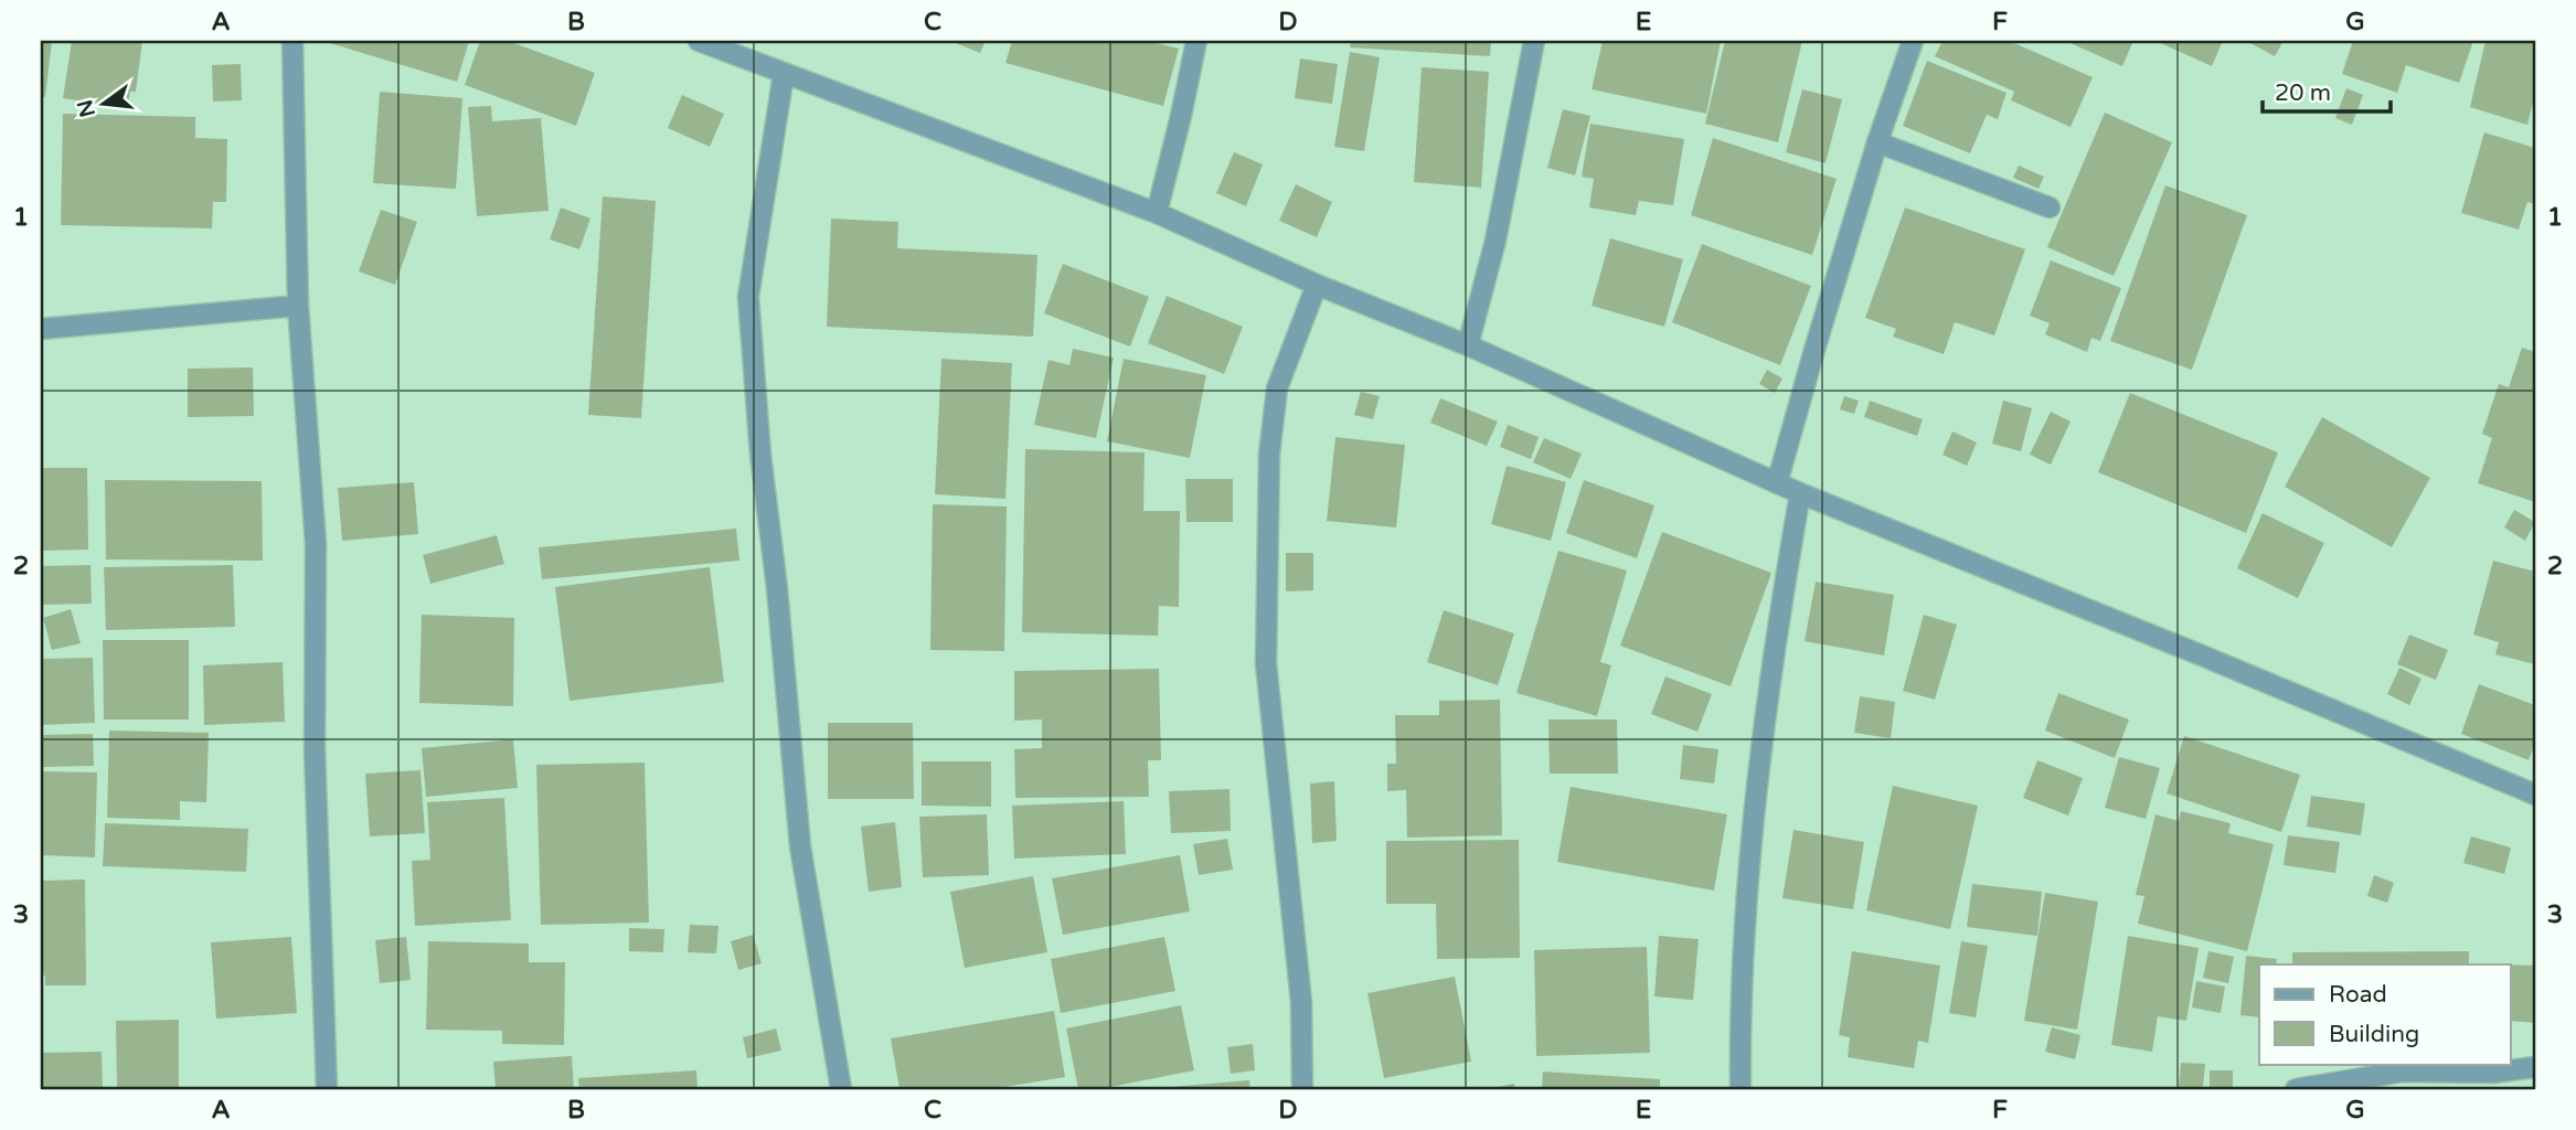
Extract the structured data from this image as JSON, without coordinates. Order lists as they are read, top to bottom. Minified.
{"legend":["Road","Building"],"scale_bar":"20 m","north":"left","grid":{"columns":["A","B","C","D","E","F","G"],"rows":["1","2","3"]}}
